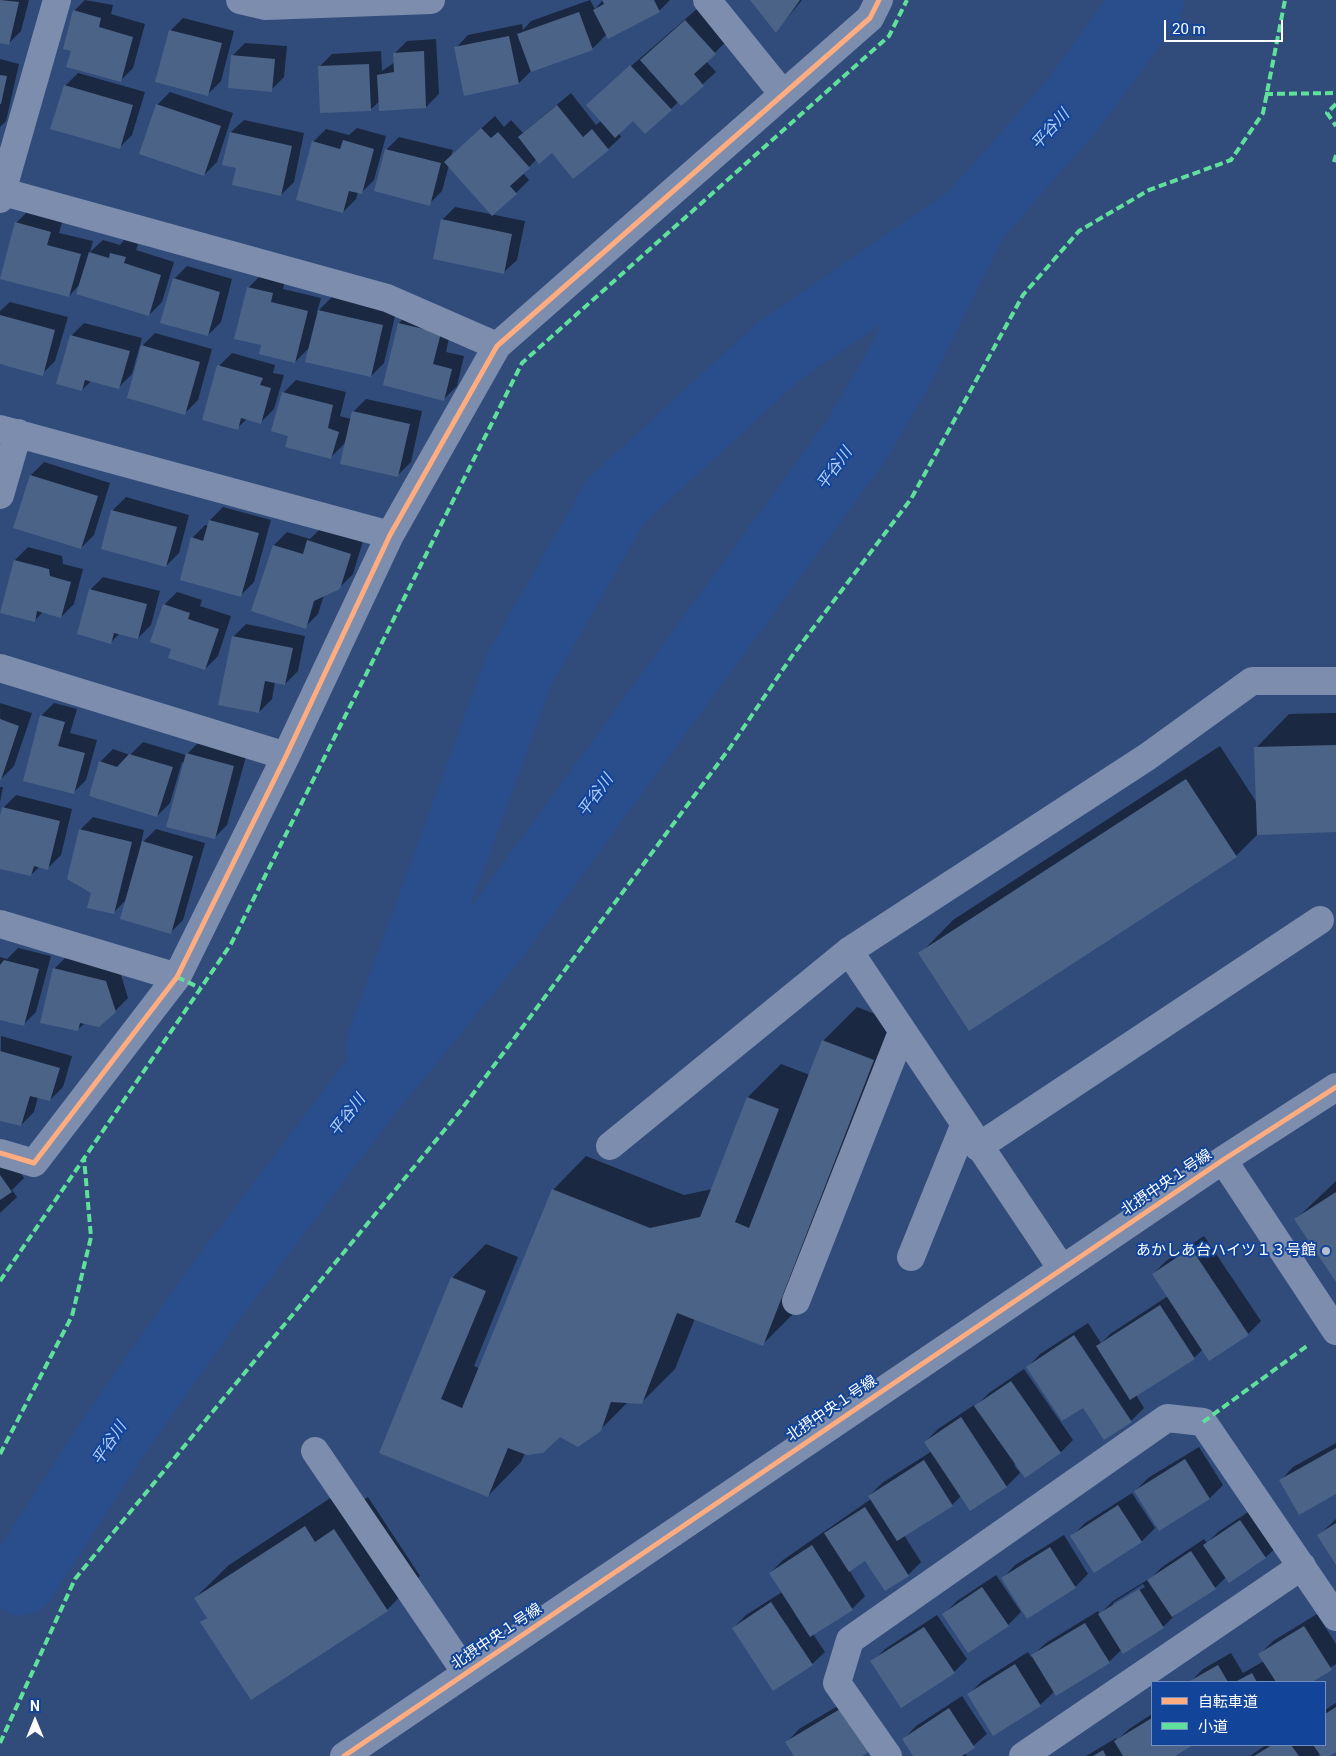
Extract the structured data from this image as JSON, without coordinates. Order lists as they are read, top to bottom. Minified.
{"streets":{"street":["北摂中央１号線"]},"water":["平谷川"],"places":["あかしあ台ハイツ１３号館"],"legend":["自転車道","小道"],"scale_bar":"20 m","north":"top"}
